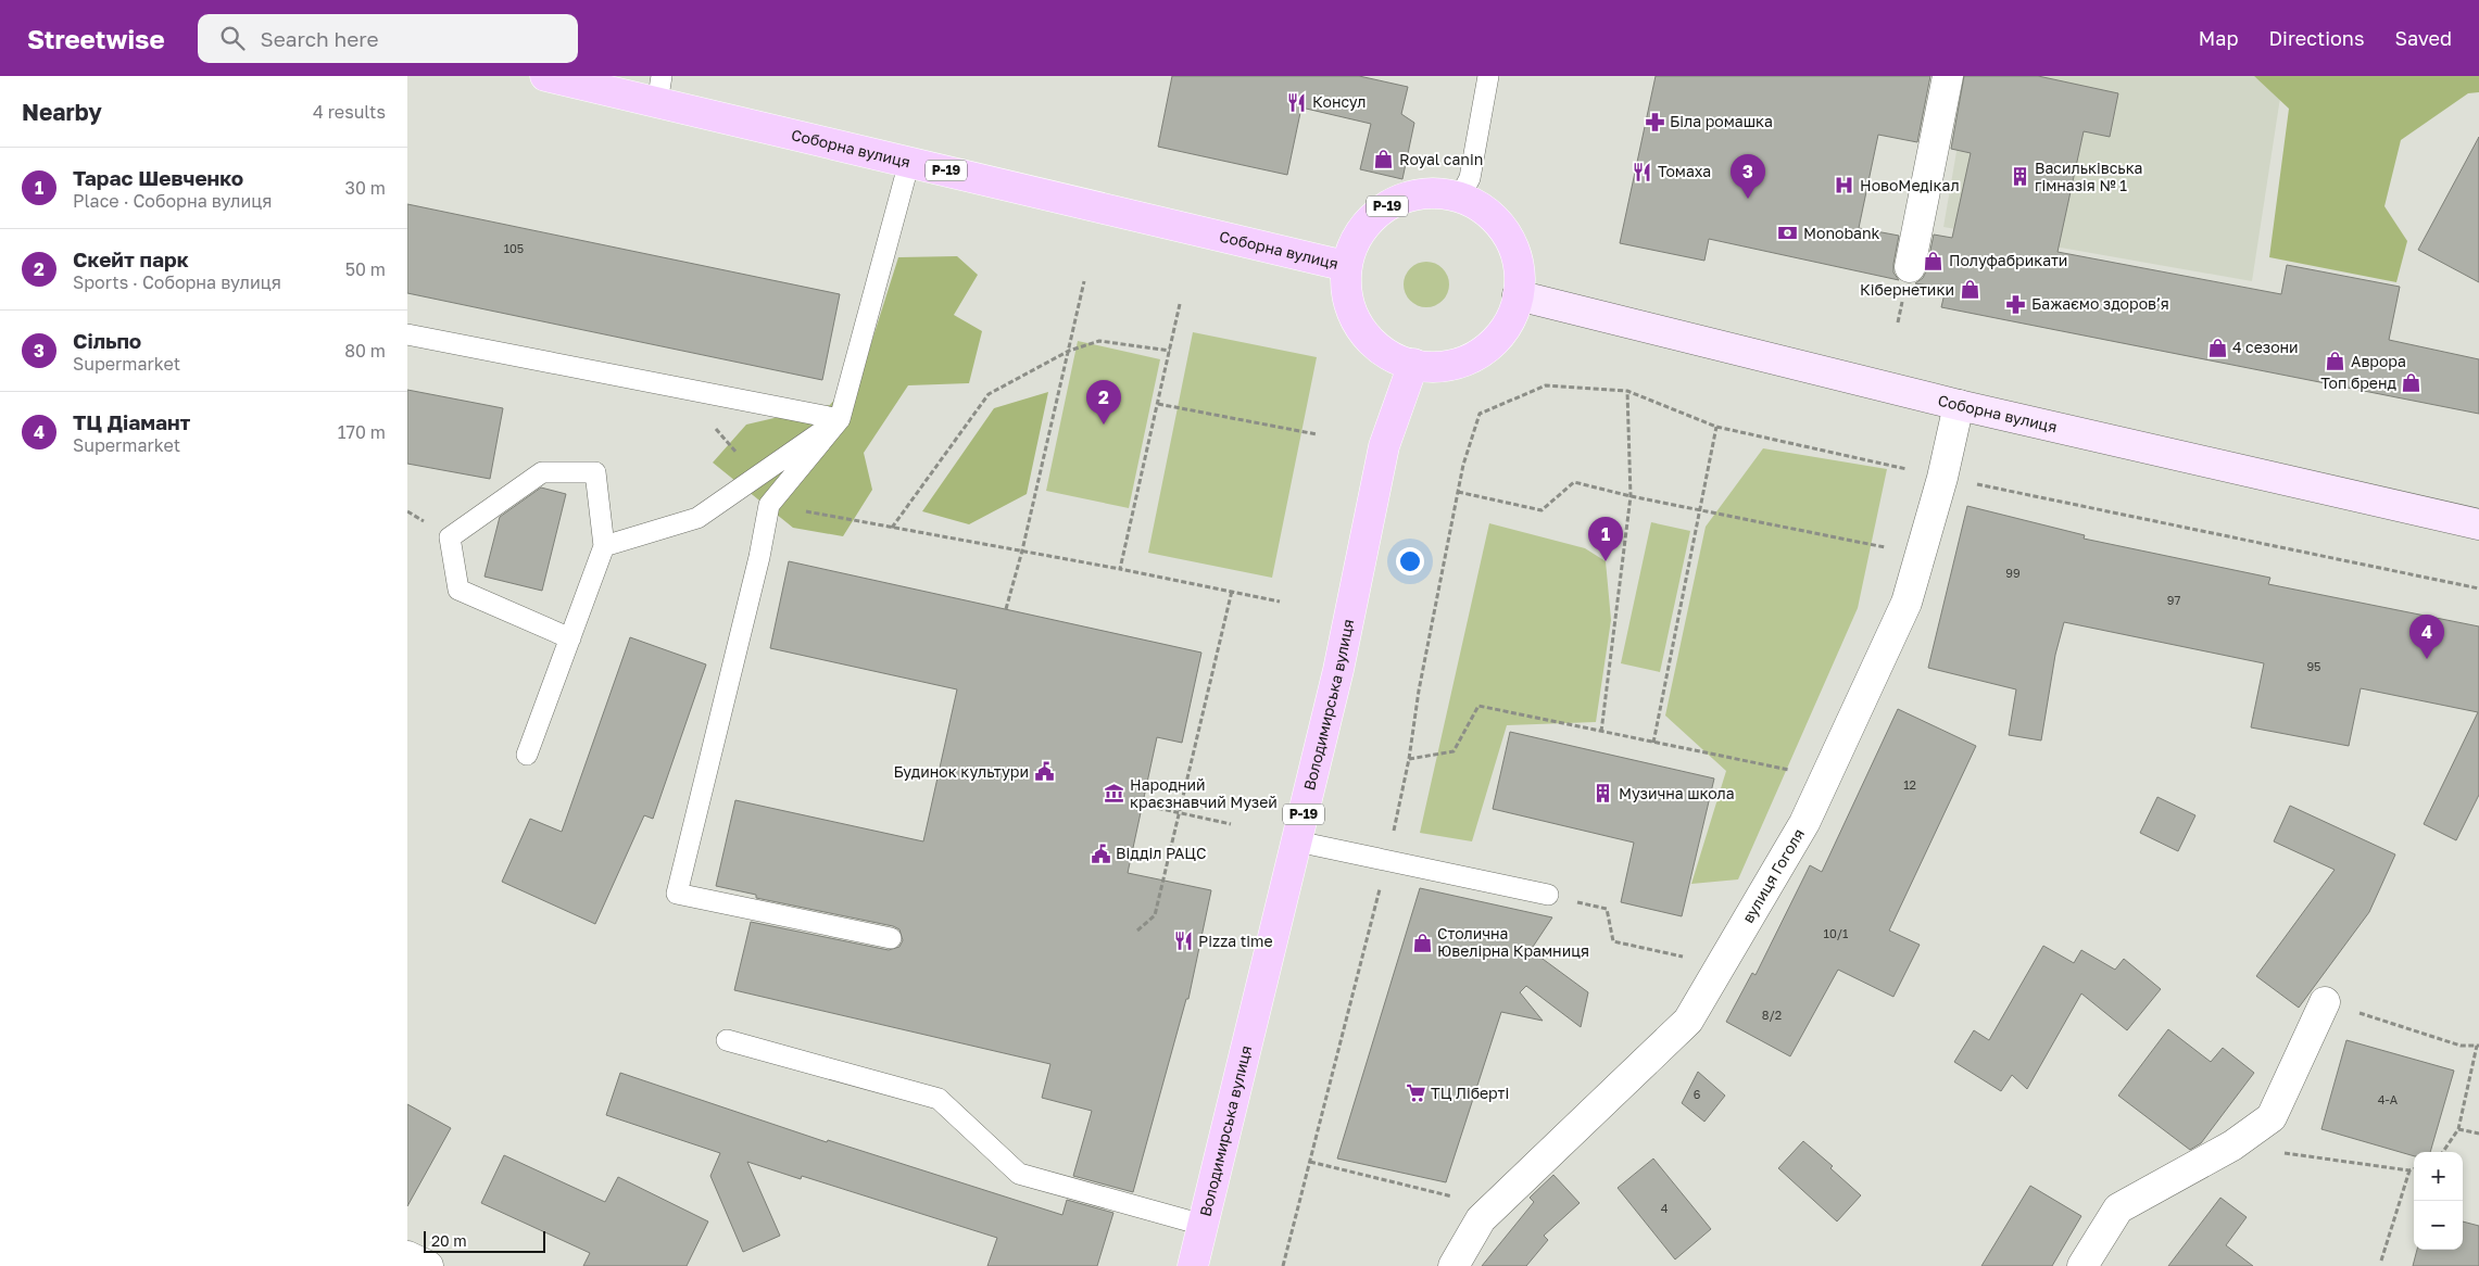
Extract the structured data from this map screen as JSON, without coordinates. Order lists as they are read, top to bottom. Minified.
{"streets":{"main road":["Соборна вулиця","Р-19","Володимирська вулиця"],"street":["вулиця Гоголя"]},"crossings":[["Соборна вулиця","Р-19"],["Соборна вулиця","Володимирська вулиця"],["Соборна вулиця","вулиця Гоголя"],["Р-19","Володимирська вулиця"]],"places":{"restaurant":["Консул","Томаха","Pizza time"],"pharmacy":["Біла ромашка","Бажаємо здоровʼя"],"shop":["Royal canin","Полуфабрикати","Кібернетики","4 сезони","Аврора","Топ бренд","Столична Ювелірна Крамниця"],"building":["Васильківська гімназія № 1","Музична школа"],"hospital":["НовоМедікал"],"bank":["Monobank"],"public building":["Будинок культури","Відділ РАЦС"],"museum":["Народний краєзнавчий Музей"],"supermarket":["ТЦ Ліберті"]},"house_numbers":["105","99","97","95","12","10/1","8/2","6","4-А","4"],"scale_bar":"20 m","page":{"header":"Streetwise","search":"Search here","nav":["Map","Directions","Saved"],"heading":["Nearby","4 results"],"list":[{"mark":"1","name":"Тарас Шевченко","note":"Place · Соборна вулиця","value":"30 m"},{"mark":"2","name":"Скейт парк","note":"Sports · Соборна вулиця","value":"50 m"},{"mark":"3","name":"Сільпо","note":"Supermarket","value":"80 m"},{"mark":"4","name":"ТЦ Діамант","note":"Supermarket","value":"170 m"}],"pins":["3","2","1","4"],"map_buttons":["+","−"],"scale":"20 m"}}
